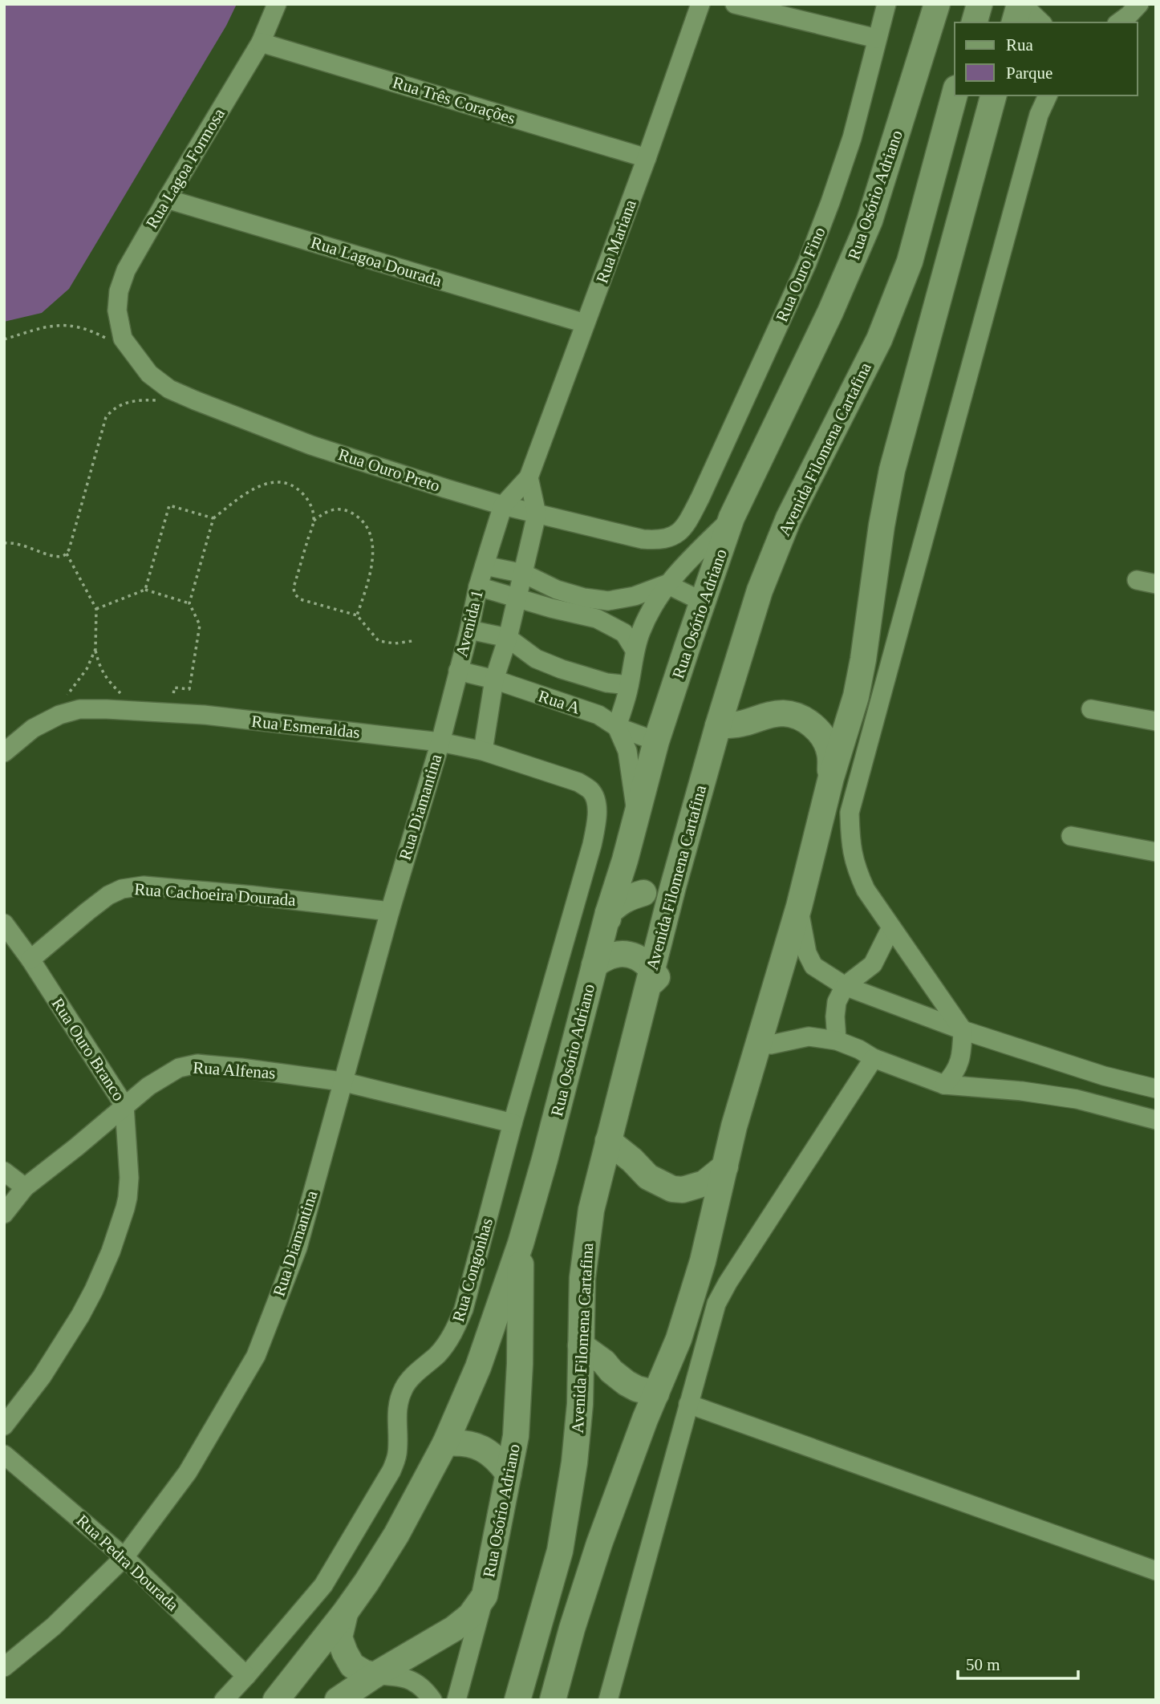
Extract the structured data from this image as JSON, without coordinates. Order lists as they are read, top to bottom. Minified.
{"streets":{"main road":["Rua Osório Adriano","Avenida Filomena Cartafina"],"street":["Rua Três Corações","Rua Lagoa Formosa","Rua Mariana","Rua Lagoa Dourada","Rua Ouro Fino","Rua Ouro Preto","Avenida 1","Rua A","Rua Esmeraldas","Rua Diamantina","Rua Cachoeira Dourada","Rua Ouro Branco","Rua Alfenas","Rua Congonhas","Rua Pedra Dourada"]},"crossings":[["Rua Três Corações","Rua Lagoa Formosa"],["Rua Três Corações","Rua Mariana"],["Rua Lagoa Formosa","Rua Lagoa Dourada"],["Rua Lagoa Formosa","Rua Ouro Preto"],["Rua Osório Adriano","Rua A"],["Rua Mariana","Rua Lagoa Dourada"],["Rua Mariana","Rua Ouro Preto"],["Rua Mariana","Avenida 1"],["Rua Ouro Fino","Rua Ouro Preto"],["Rua Ouro Preto","Avenida 1"],["Avenida 1","Rua A"],["Avenida 1","Rua Esmeraldas"],["Avenida 1","Rua Diamantina"],["Rua Esmeraldas","Rua Diamantina"],["Rua Esmeraldas","Rua Congonhas"],["Rua Diamantina","Rua Cachoeira Dourada"],["Rua Diamantina","Rua Alfenas"],["Rua Diamantina","Rua Pedra Dourada"],["Rua Cachoeira Dourada","Rua Ouro Branco"],["Rua Ouro Branco","Rua Alfenas"],["Rua Alfenas","Rua Congonhas"],["Rua Congonhas","Rua Pedra Dourada"]],"legend":["Rua","Parque"],"scale_bar":"50 m"}
